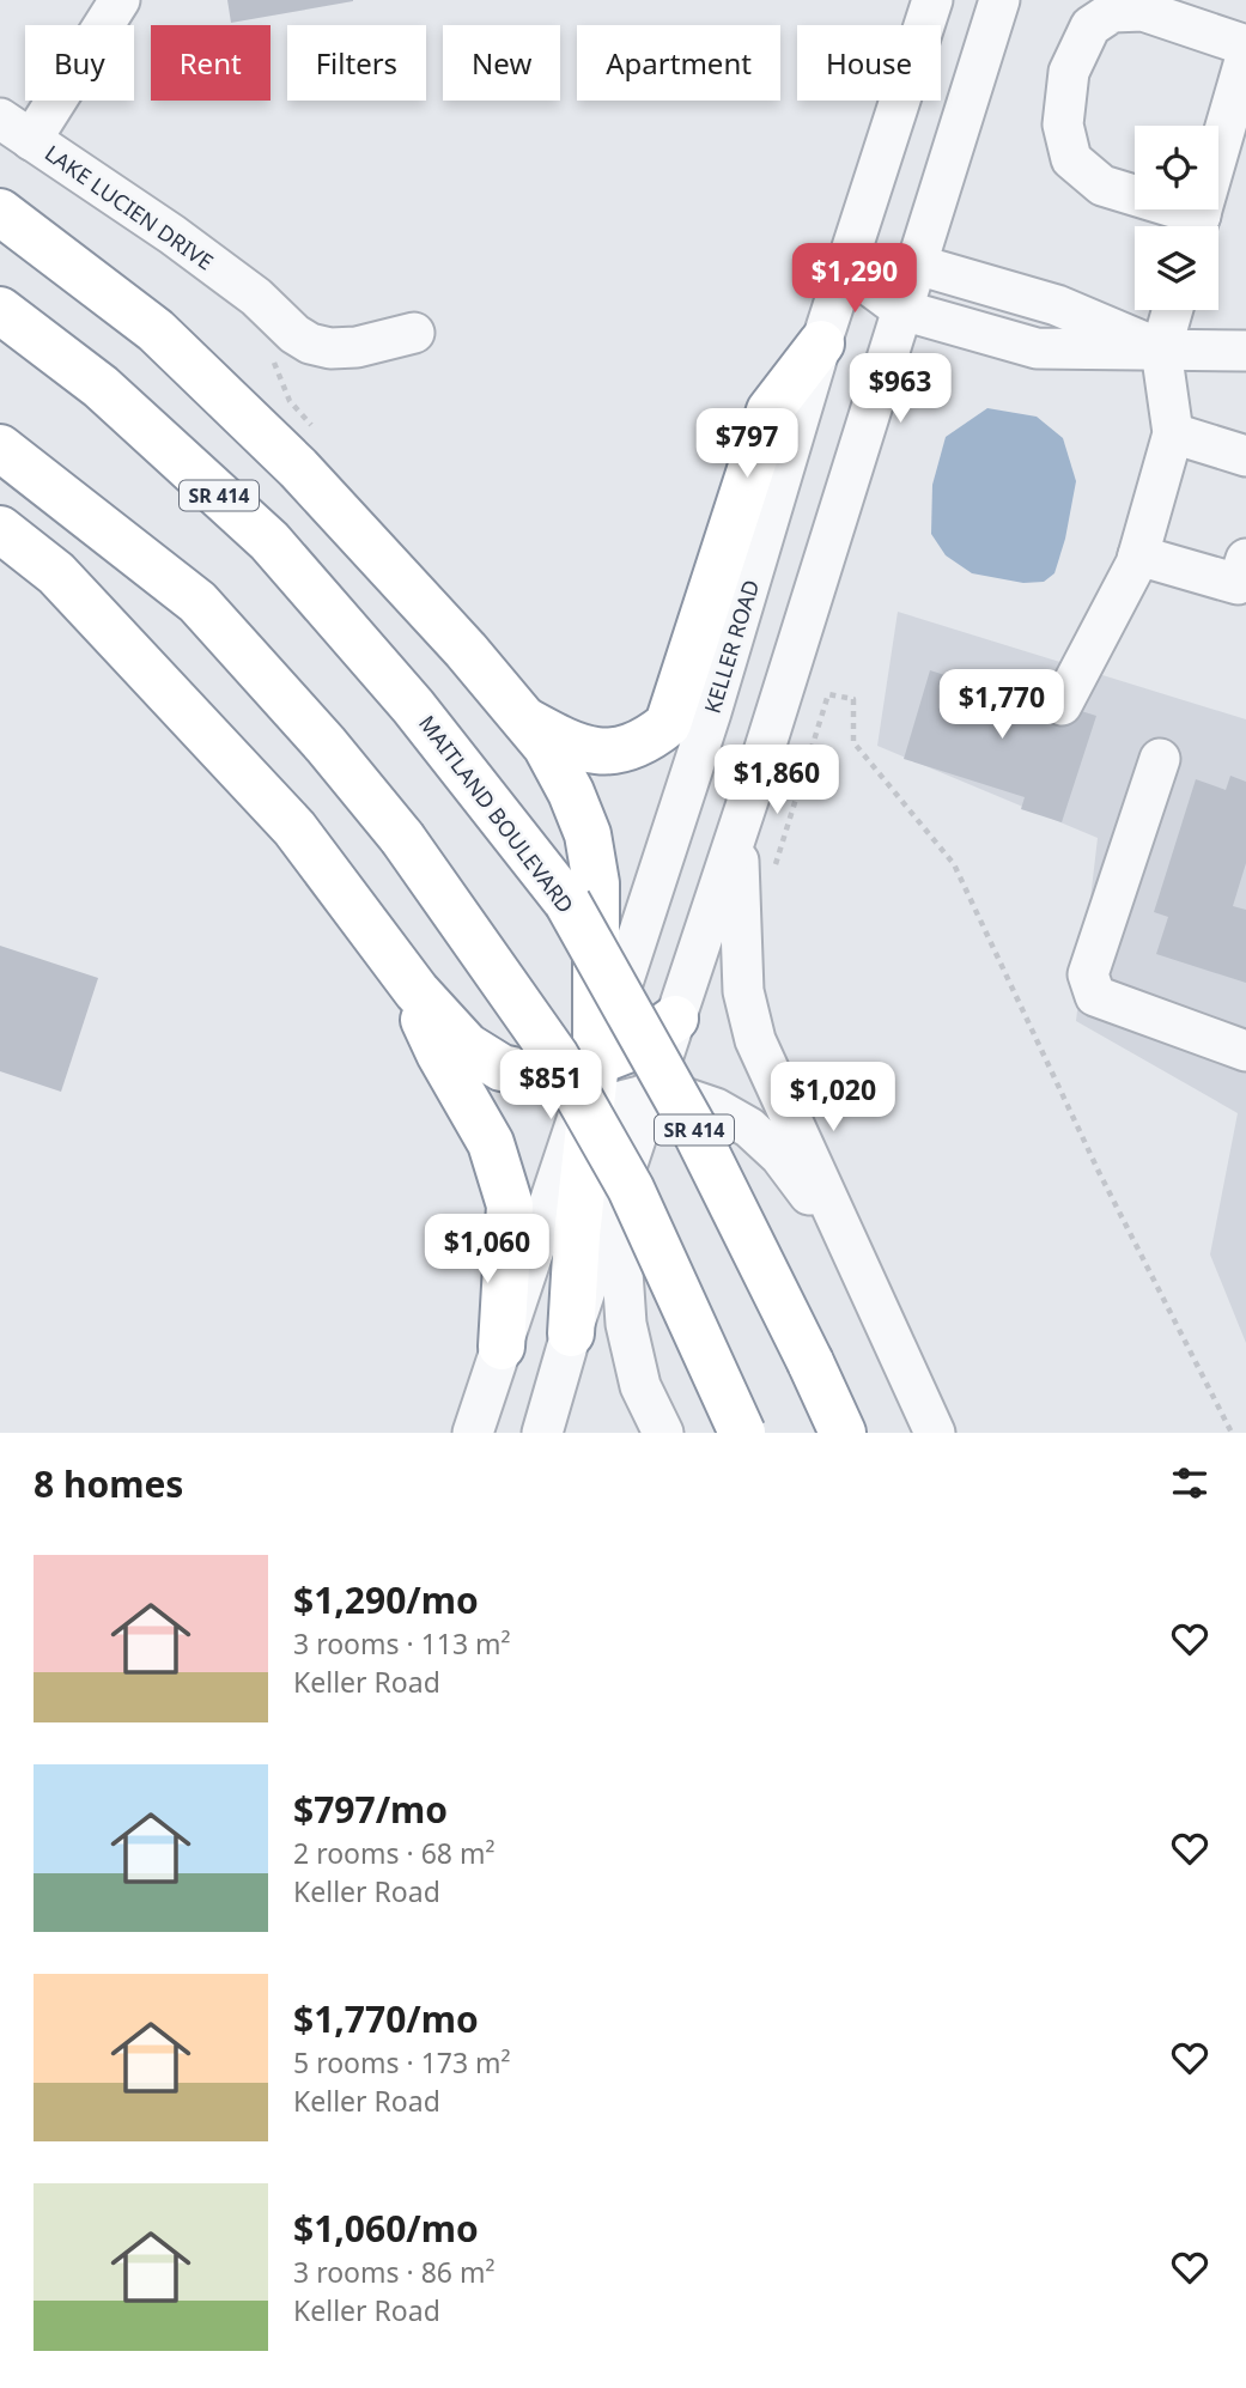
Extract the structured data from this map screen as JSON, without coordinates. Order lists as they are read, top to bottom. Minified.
{"streets":{"highway":["SR 414","MAITLAND BOULEVARD"],"street":["LAKE LUCIEN DRIVE","KELLER ROAD"]},"page":{"chip":["Buy","Rent","Filters","New","Apartment","House"],"price":["$1,290","$963","$797","$1,770","$1,860","$851","$1,020","$1,060"],"heading":"8 homes","list":[{"name":"$1,290/mo","note":"3 rooms · 113 m² · Keller Road"},{"name":"$797/mo","note":"2 rooms · 68 m² · Keller Road"},{"name":"$1,770/mo","note":"5 rooms · 173 m² · Keller Road"},{"name":"$1,060/mo","note":"3 rooms · 86 m² · Keller Road"}]}}
